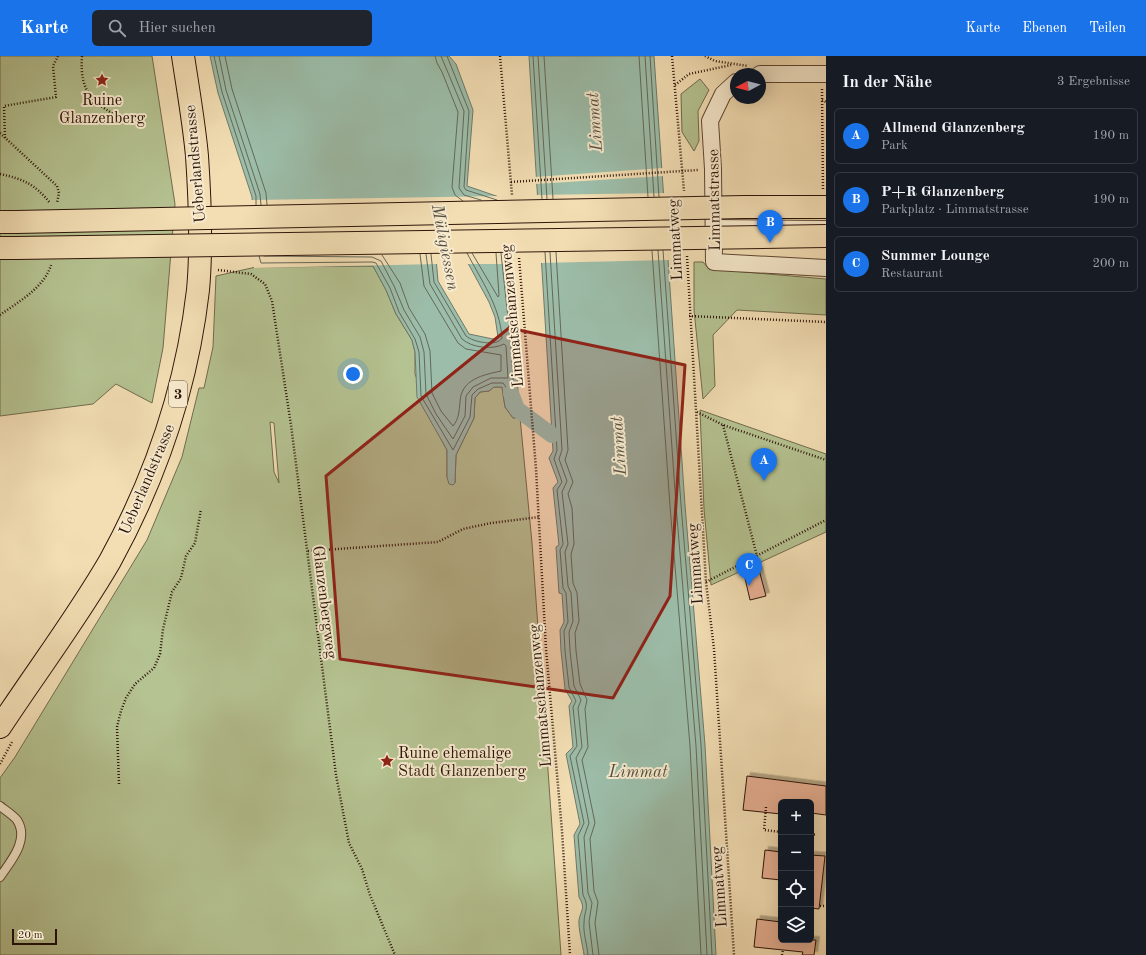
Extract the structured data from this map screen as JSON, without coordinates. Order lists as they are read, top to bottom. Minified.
{"streets":{"main road":["Ueberlandstrasse","3"],"street":["Limmatstrasse"],"path":["Limmatweg","Limmatschanzenweg","Glanzenbergweg"]},"water":["Limmat","Müligiessen"],"places":{"place":["Ruine Glanzenberg","Ruine ehemalige Stadt Glanzenberg"]},"scale_bar":"20 m","north":"left","page":{"header":"Karte","search":"Hier suchen","nav":["Karte","Ebenen","Teilen"],"heading":["In der Nähe","3 Ergebnisse"],"list":[{"mark":"A","name":"Allmend Glanzenberg","note":"Park","value":"190 m"},{"mark":"B","name":"P+R Glanzenberg","note":"Parkplatz · Limmatstrasse","value":"190 m"},{"mark":"C","name":"Summer Lounge","note":"Restaurant","value":"200 m"}],"pins":["B","A","C"],"map_buttons":["+","−"],"scale":"20 m"}}
